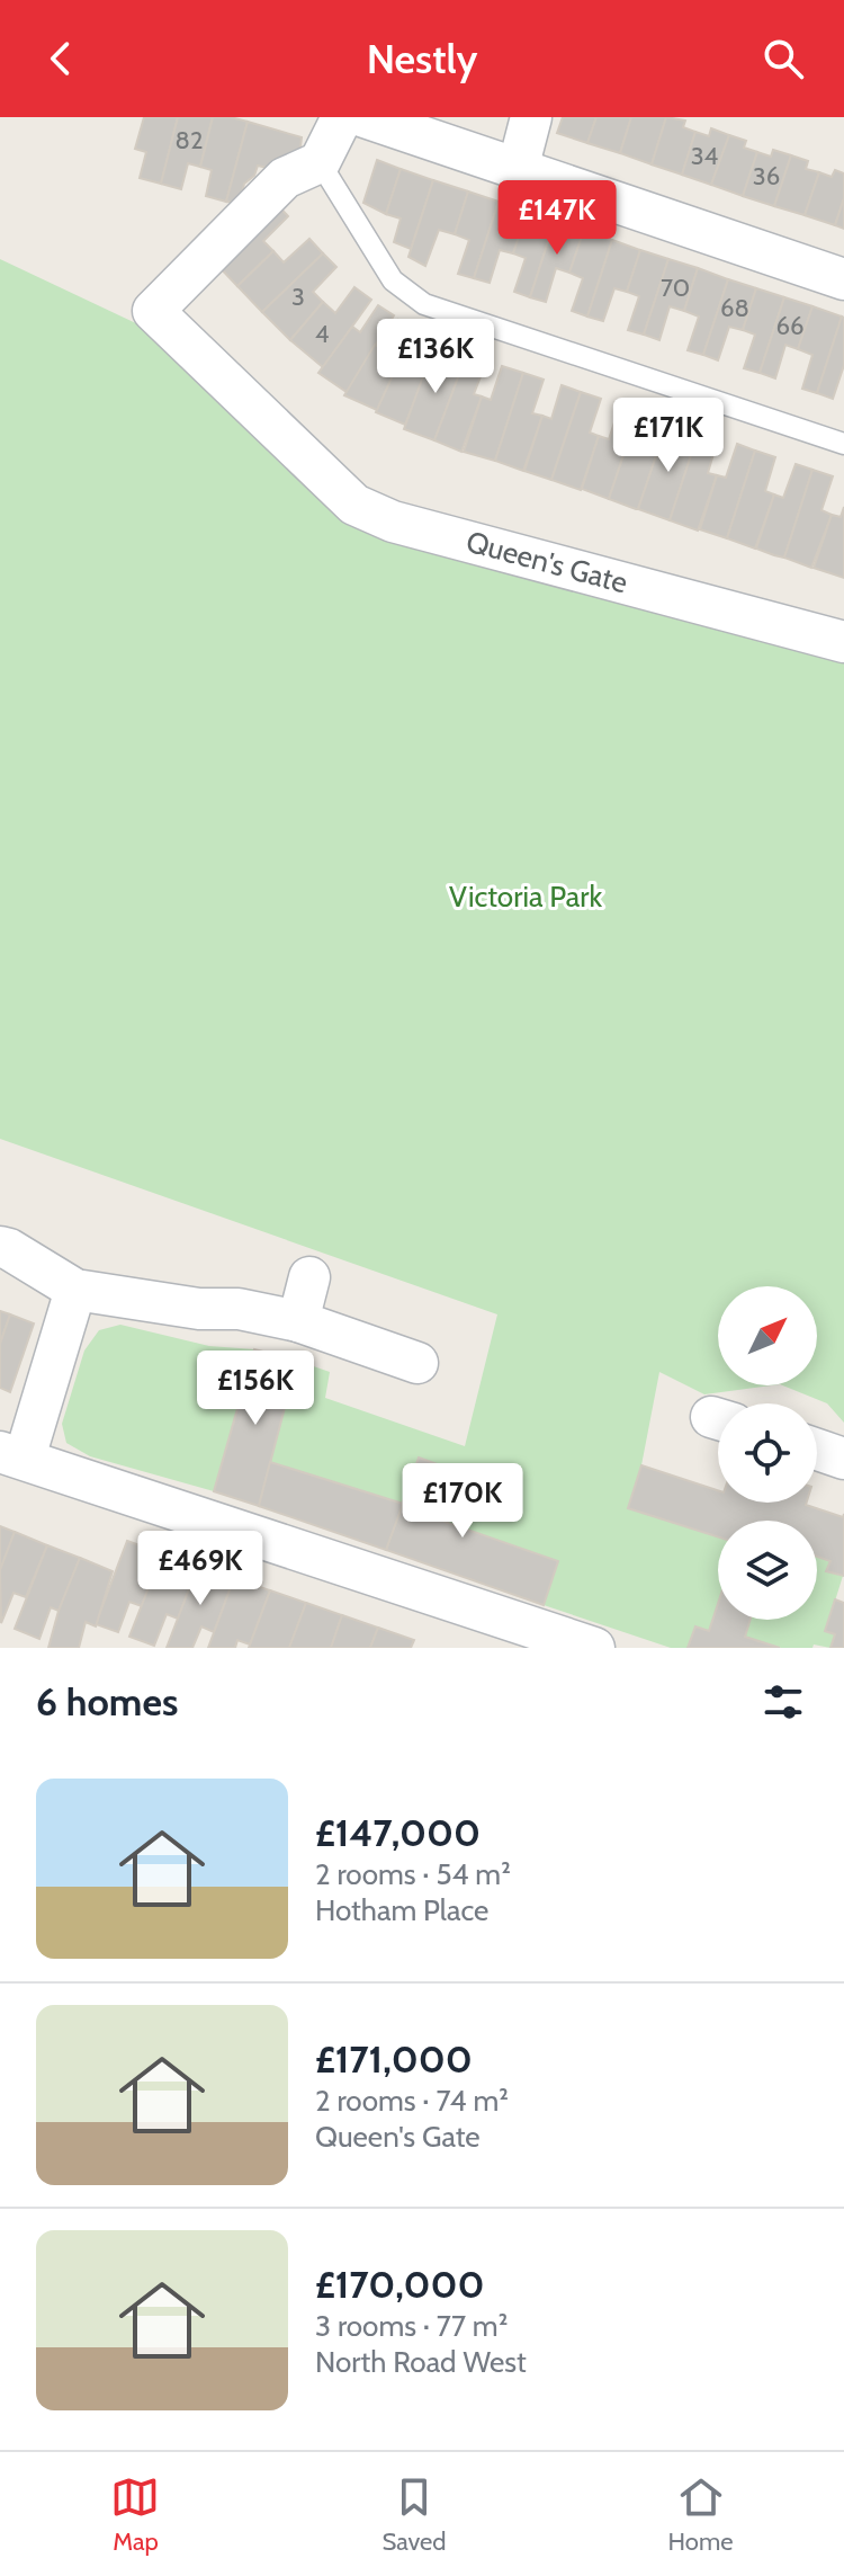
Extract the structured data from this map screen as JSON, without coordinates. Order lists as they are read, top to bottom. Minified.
{"streets":{"street":["Queen's Gate"]},"parks":["Victoria Park"],"house_numbers":["82","34","36","70","3","68","66","4"],"north":"top right","page":{"header":"Nestly","price":["£147K","£136K","£171K","£156K","£170K","£469K"],"heading":"6 homes","list":[{"name":"£147,000","note":"2 rooms · 54 m² · Hotham Place"},{"name":"£171,000","note":"2 rooms · 74 m² · Queen's Gate"},{"name":"£170,000","note":"3 rooms · 77 m² · North Road West"}],"tabs":["Map","Saved","Home"]}}
